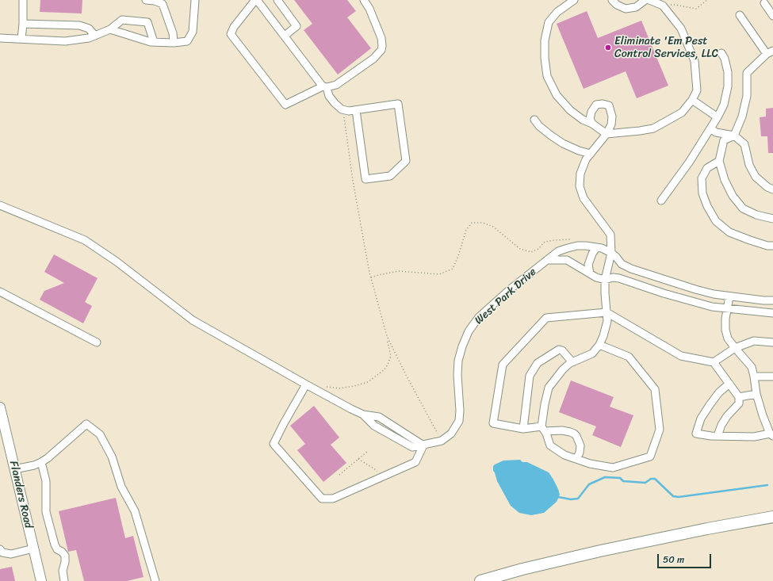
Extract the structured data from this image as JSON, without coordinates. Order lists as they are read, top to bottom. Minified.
{"streets":{"main road":["Flanders Road"],"street":["West Park Drive"]},"places":["Eliminate 'Em Pest Control Services, LLC"],"scale_bar":"50 m"}
